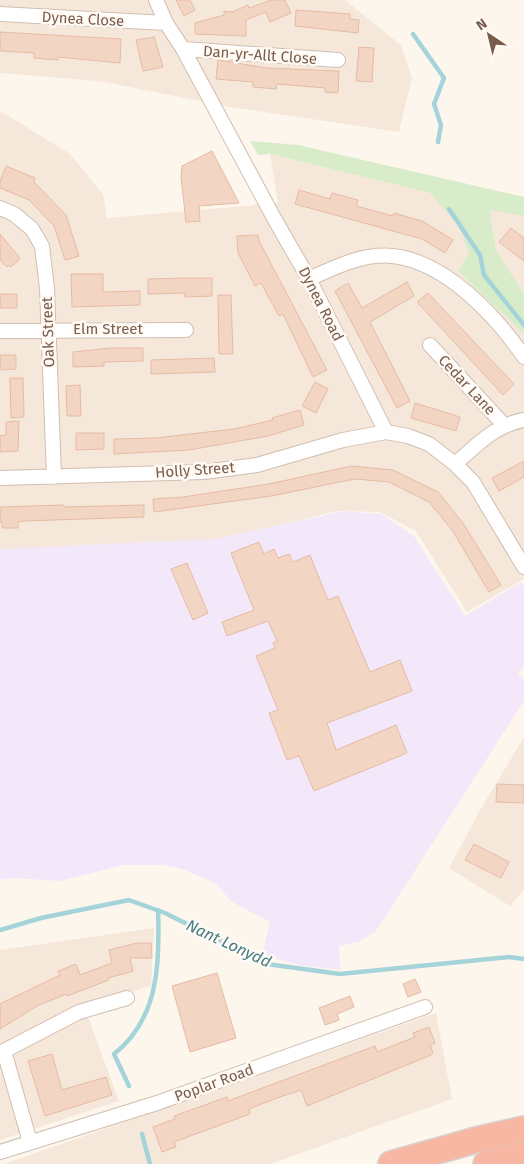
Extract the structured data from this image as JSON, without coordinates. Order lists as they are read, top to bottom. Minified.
{"streets":{"street":["Dynea Close","Dan-yr-Allt Close","Dynea Road","Elm Street","Oak Street","Cedar Lane","Holly Street","Poplar Road"]},"crossings":[["Dynea Close","Dynea Road"],["Dan-yr-Allt Close","Dynea Road"],["Dynea Road","Holly Street"],["Elm Street","Oak Street"],["Oak Street","Holly Street"]],"water":["Nant Lonydd"],"north":"top left"}
